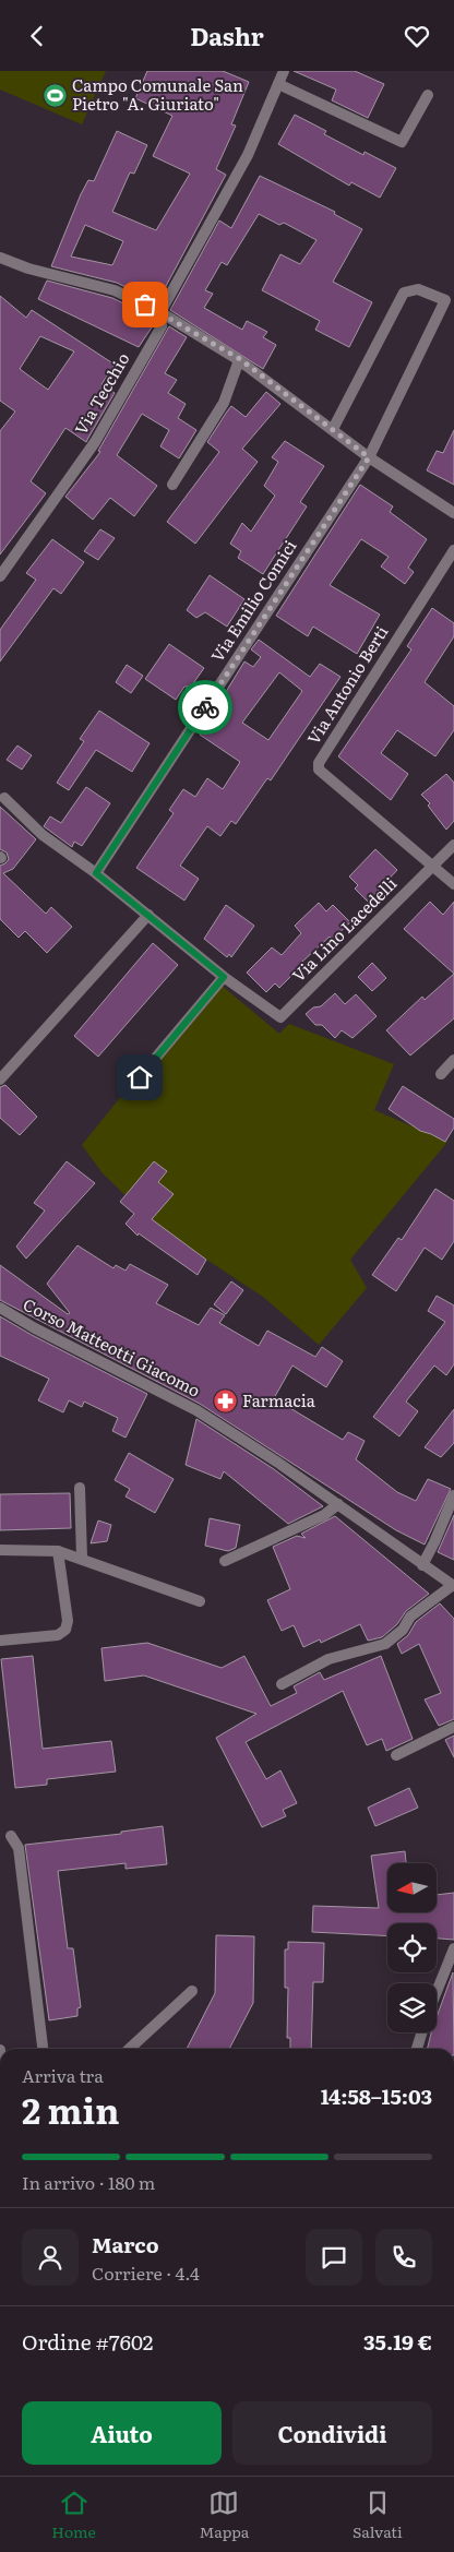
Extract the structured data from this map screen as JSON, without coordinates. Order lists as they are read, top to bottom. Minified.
{"streets":{"street":["Via Tecchio","Via Emilio Comici","Via Antonio Berti","Via Lino Lacedelli","Corso Matteotti Giacomo"]},"crossings":[["Via Antonio Berti","Via Lino Lacedelli"]],"places":{"sports":["Campo Comunale San Pietro \"A. Giuriato\""],"pharmacy":["Farmacia"]},"north":"left","page":{"header":"Dashr","heading":["2 min","Arriva tra","14:58–15:03"],"panel":["Marco","Corriere · 4.4","Ordine #7602","35.19 €"],"bar":"In arrivo · 180 m","buttons":["Aiuto","Condividi"],"tabs":["Home","Mappa","Salvati"]}}
